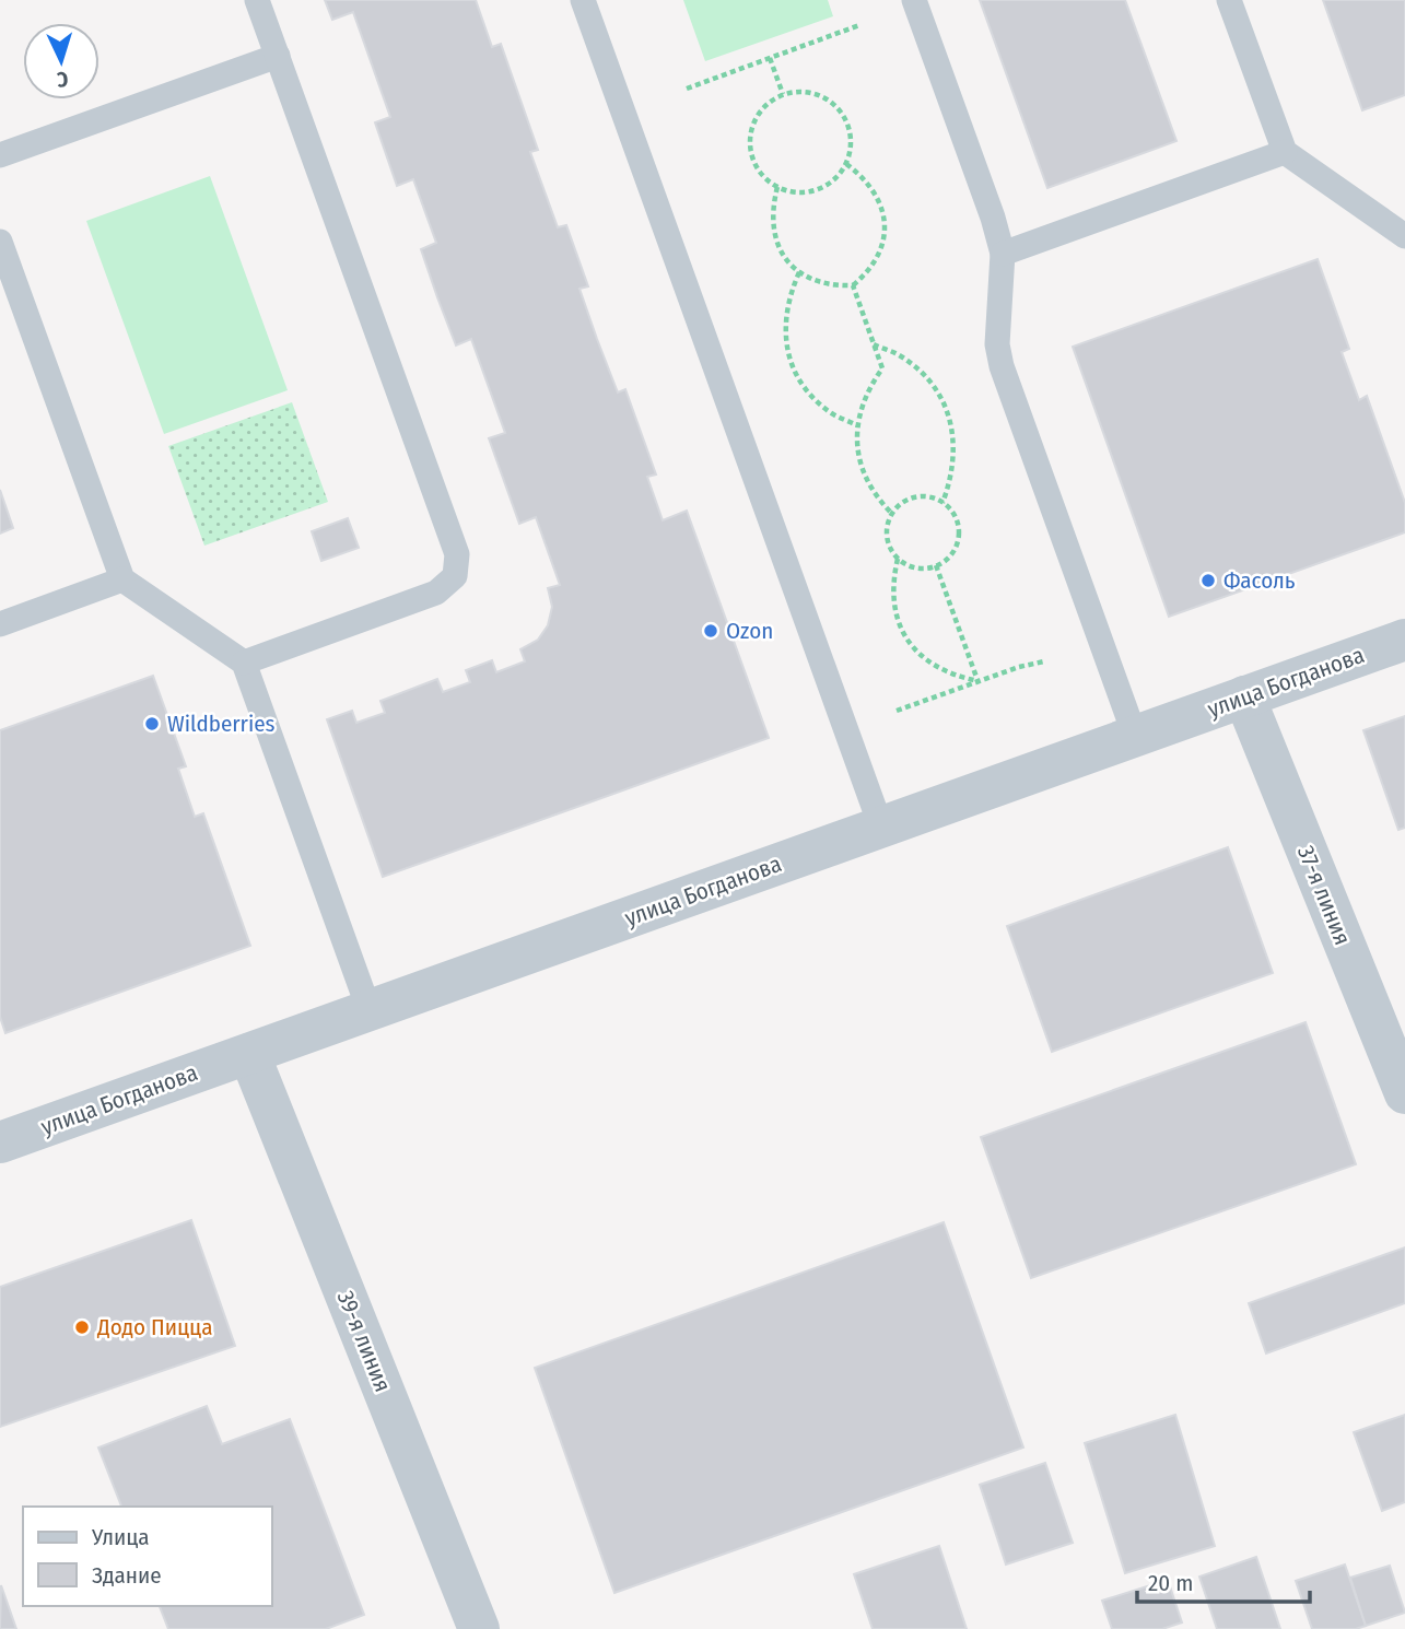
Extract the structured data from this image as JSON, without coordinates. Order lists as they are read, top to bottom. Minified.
{"streets":{"street":["улица Богданова","37-я линия","39-я линия"]},"crossings":[["улица Богданова","37-я линия"],["улица Богданова","39-я линия"]],"places":["Фасоль","Ozon","Wildberries","Додо Пицца"],"legend":["Улица","Здание"],"scale_bar":"20 m","north":"bottom"}
